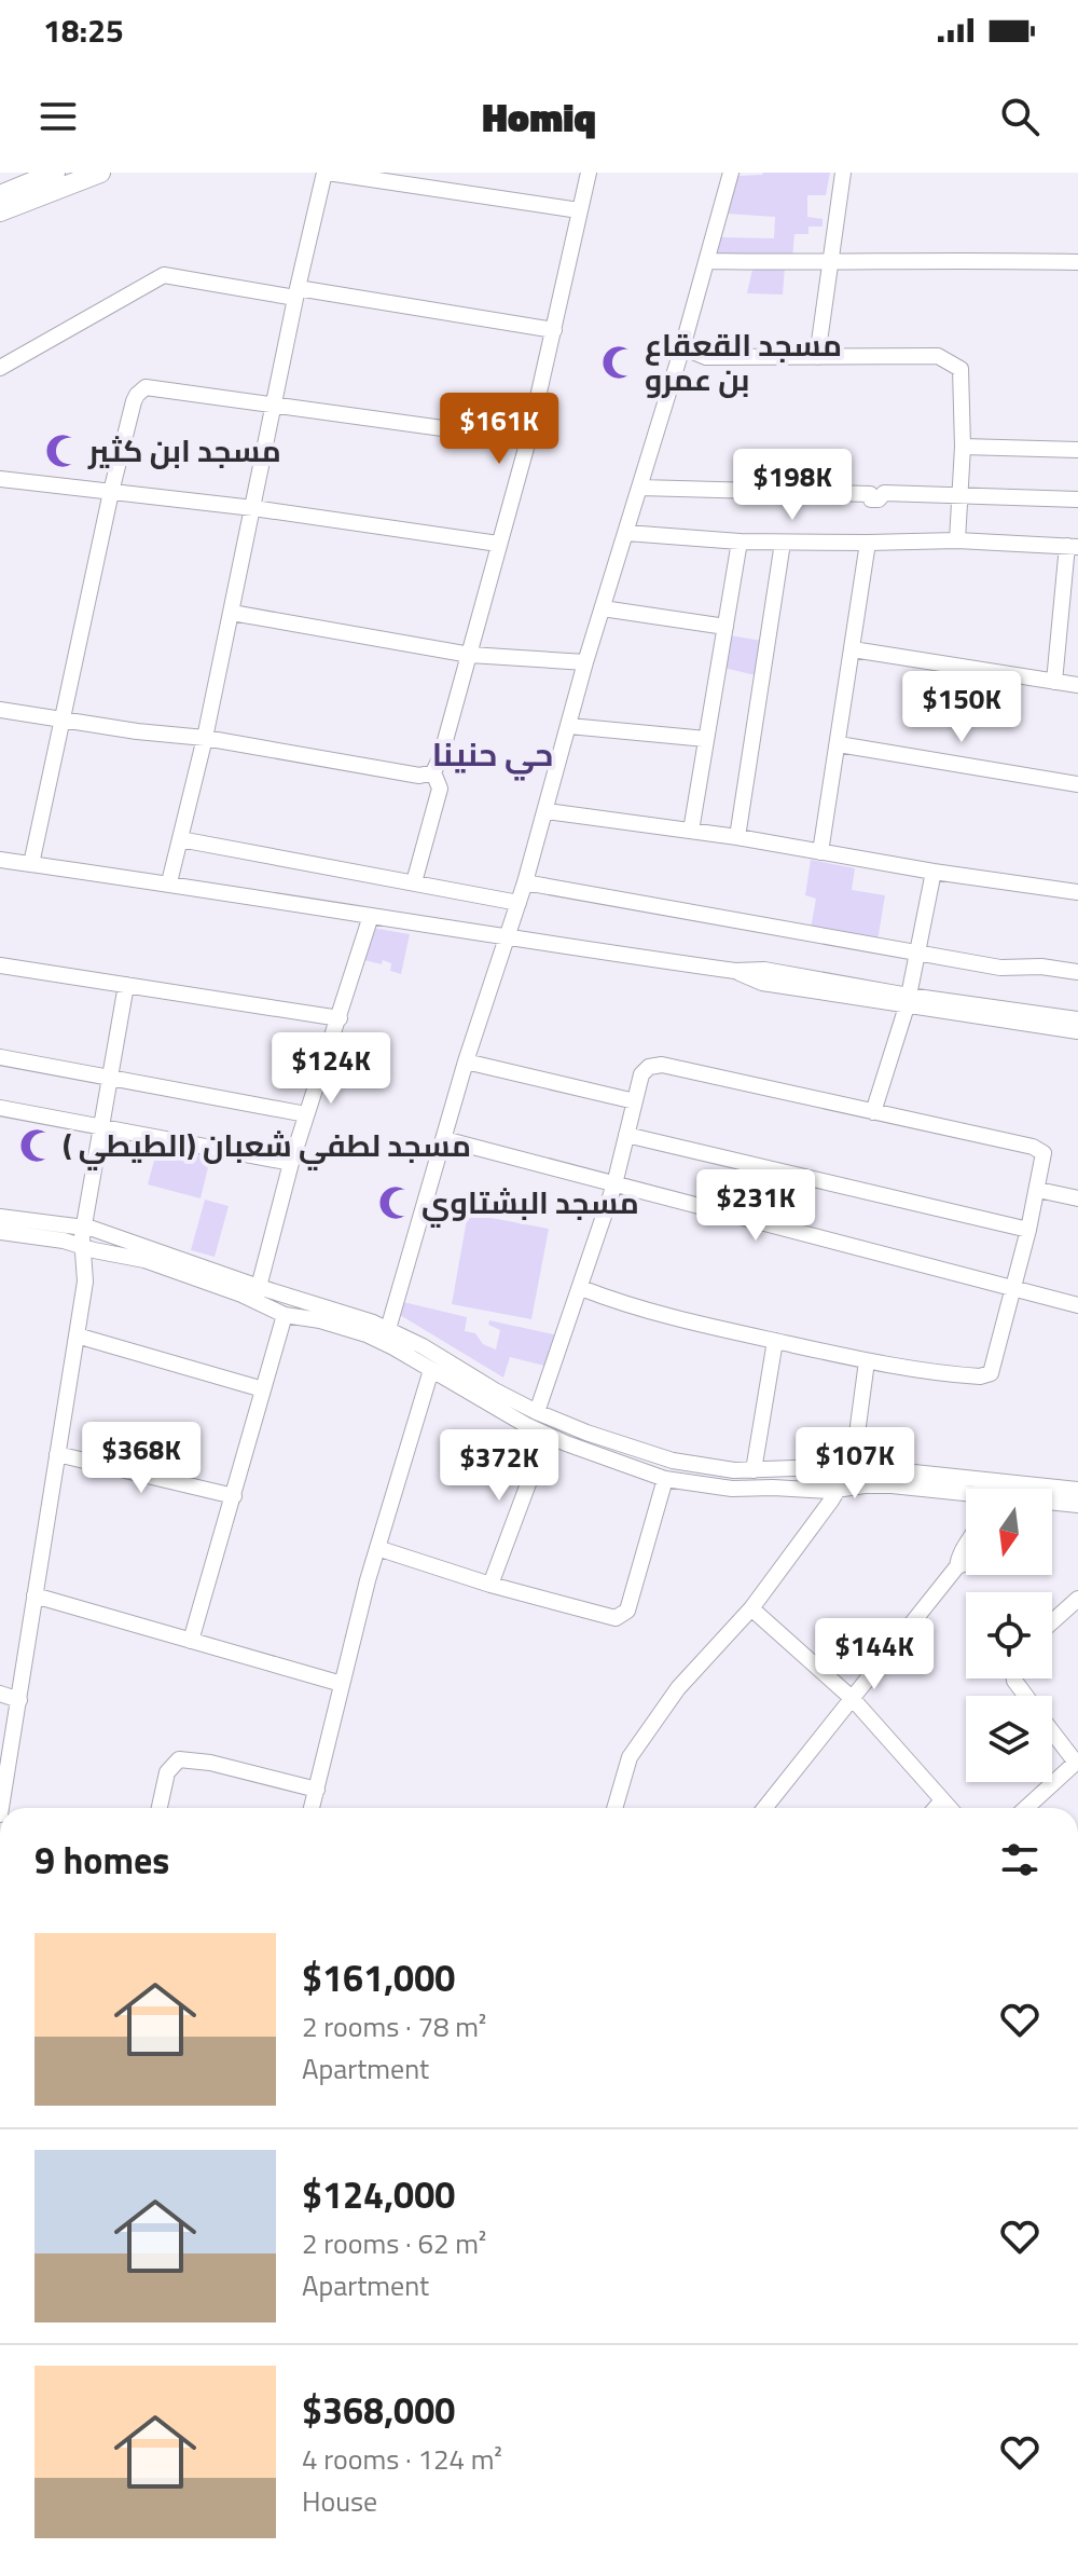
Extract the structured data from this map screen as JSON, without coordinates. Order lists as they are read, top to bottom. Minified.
{"districts":["حي حنينا"],"places":{"mosque":["مسجد القعقاع بن عمرو","مسجد ابن كثير","مسجد لطفي شعبان (الطيطي )","مسجد البشتاوي"]},"north":"bottom","page":{"status":"18:25","header":"Homiq","price":["$161K","$198K","$150K","$124K","$231K","$368K","$107K","$372K","$144K"],"heading":"9 homes","list":[{"name":"$161,000","note":"2 rooms · 78 m² · Apartment"},{"name":"$124,000","note":"2 rooms · 62 m² · Apartment"},{"name":"$368,000","note":"4 rooms · 124 m² · House"}]}}
